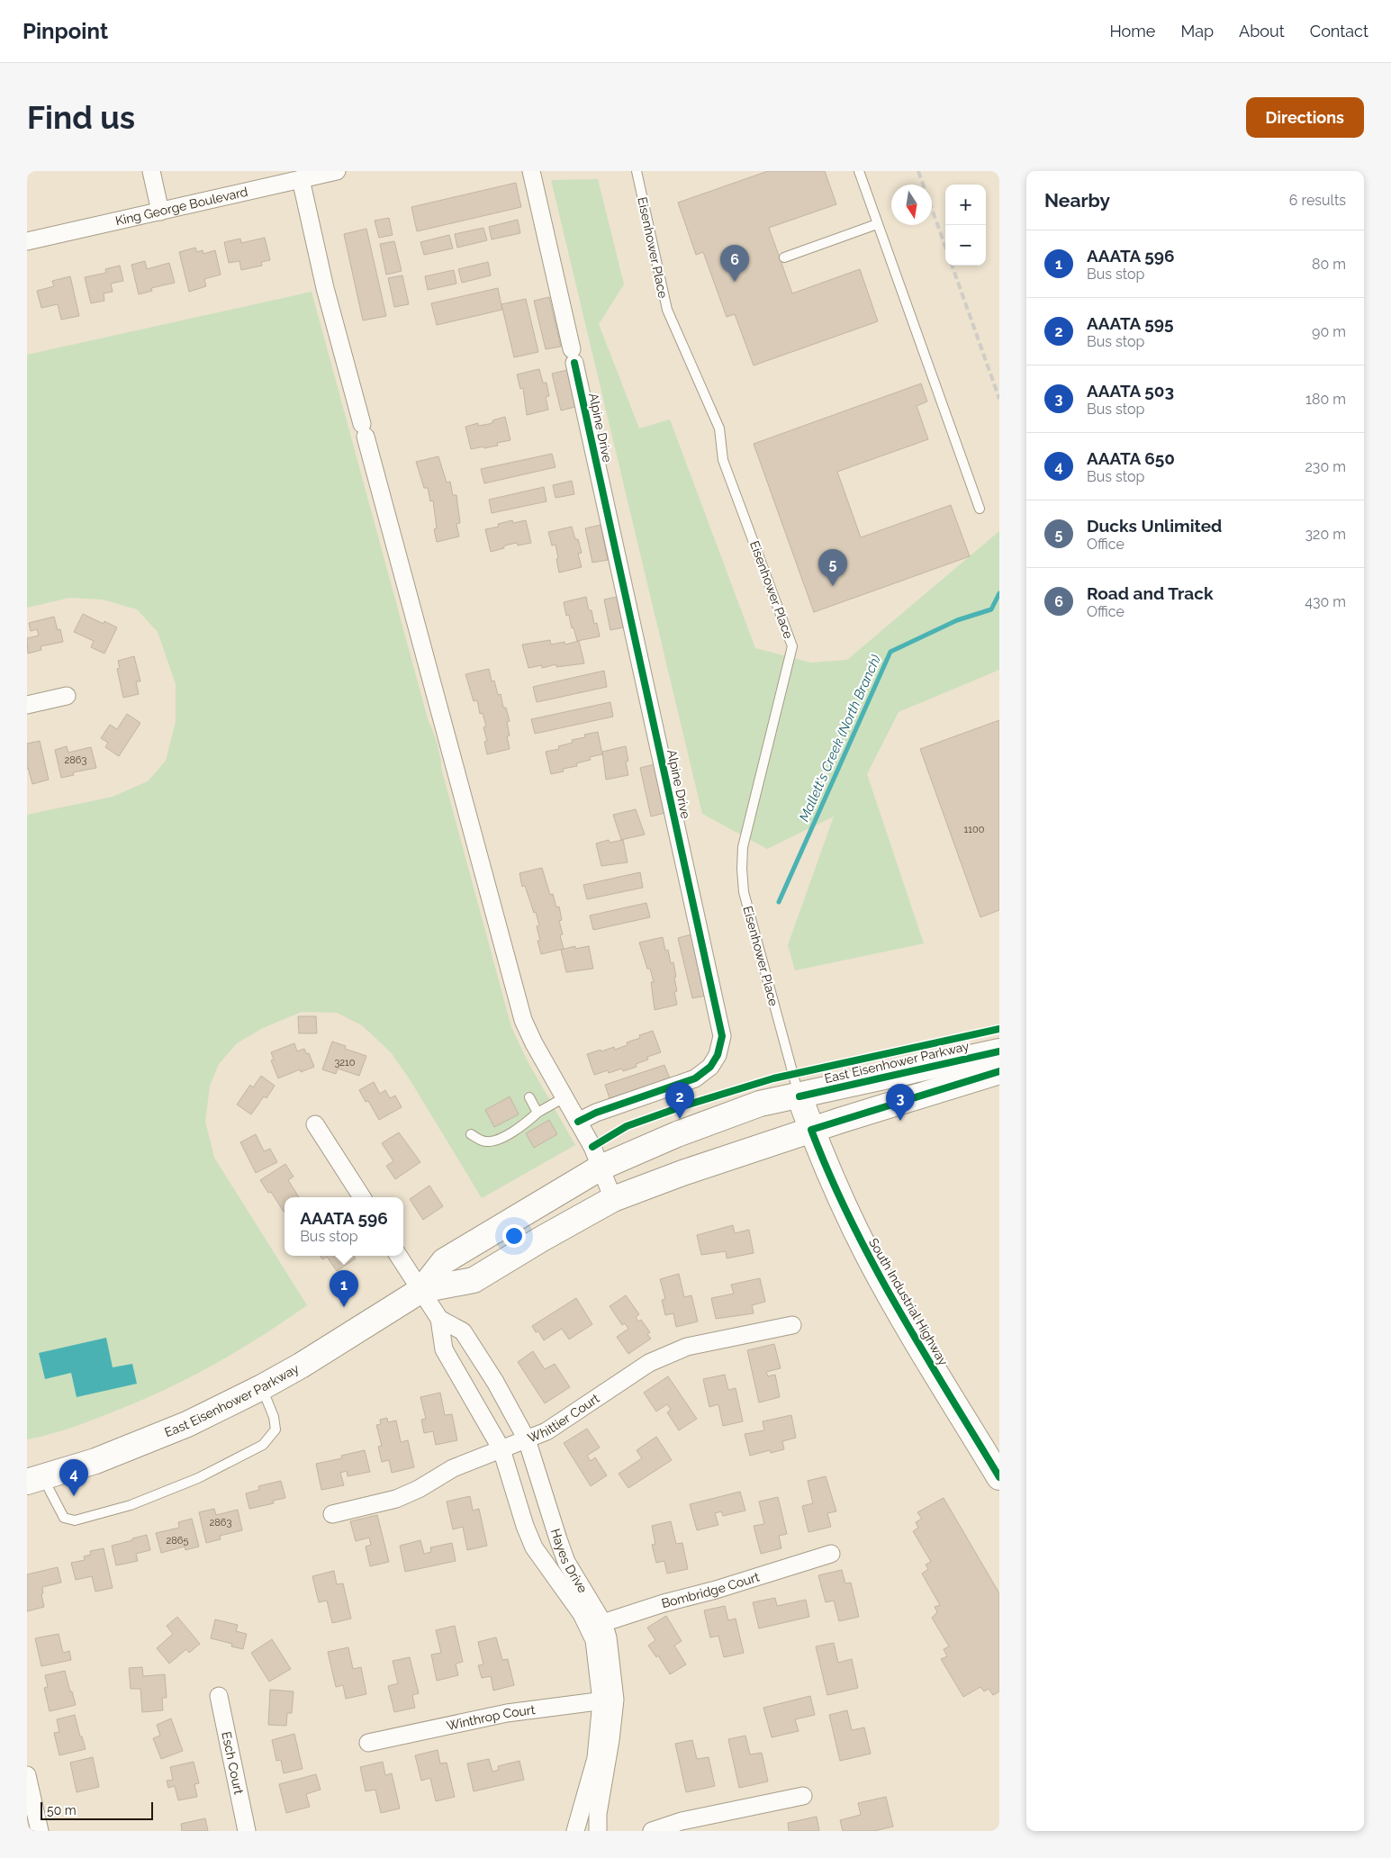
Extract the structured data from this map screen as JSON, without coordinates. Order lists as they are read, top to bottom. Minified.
{"streets":{"main road":["East Eisenhower Parkway","South Industrial Highway"],"street":["King George Boulevard","Alpine Drive","Whittier Court","Hayes Drive","Bombridge Court","Winthrop Court","Esch Court"],"lane":["Eisenhower Place"]},"crossings":[["Eisenhower Place","East Eisenhower Parkway"],["Eisenhower Place","South Industrial Highway"],["East Eisenhower Parkway","South Industrial Highway"],["East Eisenhower Parkway","Hayes Drive"],["Whittier Court","Hayes Drive"],["Hayes Drive","Bombridge Court"],["Hayes Drive","Winthrop Court"]],"water":["Mallett's Creek (North Branch)"],"house_numbers":["2863","1100","3210","2863","2865"],"scale_bar":"50 m","north":"bottom","page":{"header":"Pinpoint","nav":["Home","Map","About","Contact"],"buttons":"Directions","title":"Find us","heading":["Nearby","6 results"],"map_buttons":["+","−"],"list":[{"mark":"1","name":"AAATA 596","note":"Bus stop","value":"80 m"},{"mark":"2","name":"AAATA 595","note":"Bus stop","value":"90 m"},{"mark":"3","name":"AAATA 503","note":"Bus stop","value":"180 m"},{"mark":"4","name":"AAATA 650","note":"Bus stop","value":"230 m"},{"mark":"5","name":"Ducks Unlimited","note":"Office","value":"320 m"},{"mark":"6","name":"Road and Track","note":"Office","value":"430 m"}],"pins":["6","5","2","3","1","4"],"popup":["AAATA 596","Bus stop"],"scale":"50 m"}}
